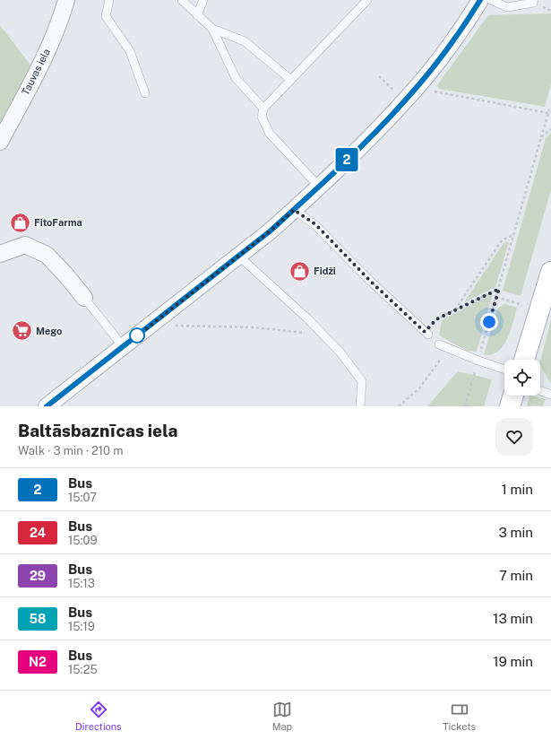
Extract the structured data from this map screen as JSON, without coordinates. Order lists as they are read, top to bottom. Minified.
{"streets":{"street":["Tauvas iela"]},"places":{"shop":["FitoFarma","Fidži"],"supermarket":["Mego"]},"lines":["bus line 2"],"page":{"on_map":"2","heading":["Baltāsbaznīcas iela","Walk · 3 min · 210 m"],"list":[{"mark":"2","name":"Bus","note":"15:07","value":"1 min"},{"mark":"24","name":"Bus","note":"15:09","value":"3 min"},{"mark":"29","name":"Bus","note":"15:13","value":"7 min"},{"mark":"58","name":"Bus","note":"15:19","value":"13 min"},{"mark":"N2","name":"Bus","note":"15:25","value":"19 min"}],"tabs":["Directions","Map","Tickets"]}}
